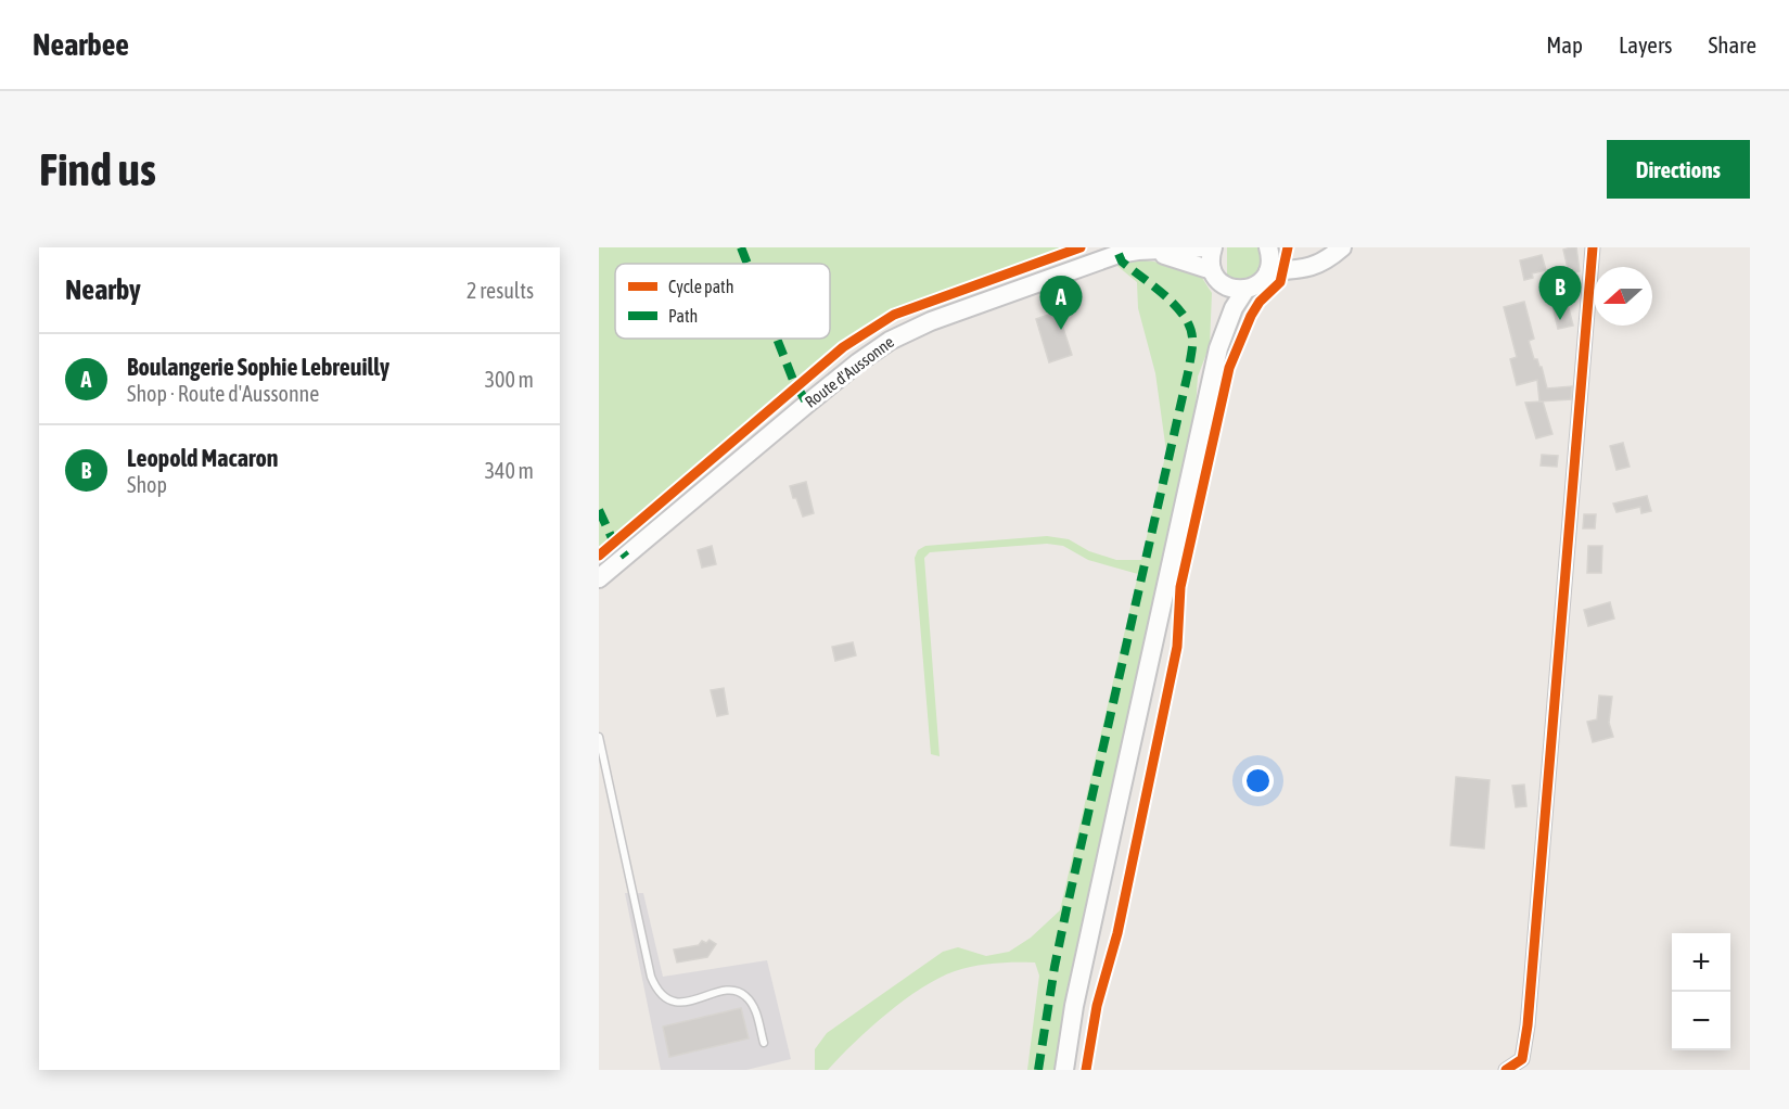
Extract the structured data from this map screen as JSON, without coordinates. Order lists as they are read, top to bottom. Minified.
{"streets":{"main road":["Route d'Aussonne"]},"legend":["Cycle path","Path"],"north":"left","page":{"header":"Nearbee","nav":["Map","Layers","Share"],"buttons":"Directions","title":"Find us","heading":["Nearby","2 results"],"pins":["B","A"],"list":[{"mark":"A","name":"Boulangerie Sophie Lebreuilly","note":"Shop · Route d'Aussonne","value":"300 m"},{"mark":"B","name":"Leopold Macaron","note":"Shop","value":"340 m"}],"map_buttons":["+","−"]}}
